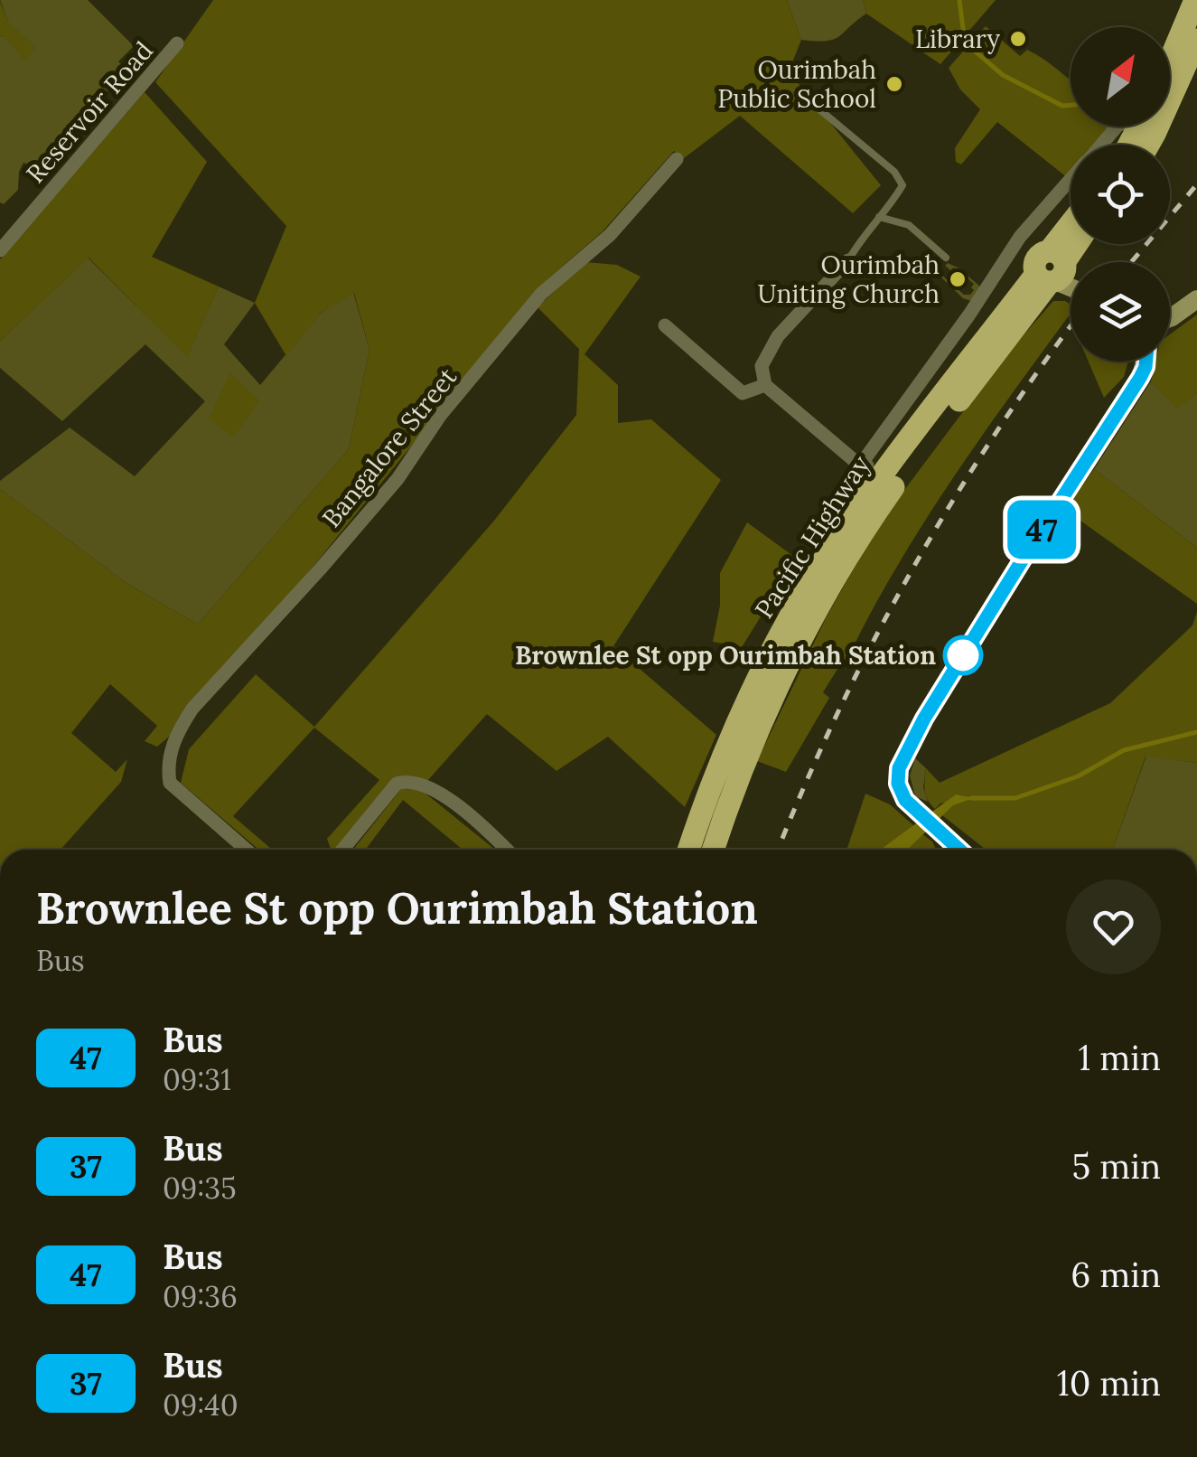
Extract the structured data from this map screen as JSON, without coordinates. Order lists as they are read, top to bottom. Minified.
{"streets":{"main road":["Pacific Highway"],"street":["Reservoir Road","Bangalore Street"]},"places":["Library","Ourimbah Public School","Ourimbah Uniting Church","Brownlee St opp Ourimbah Station"],"lines":["bus line 47"],"north":"top right","page":{"on_map":"47","heading":["Brownlee St opp Ourimbah Station","Bus"],"list":[{"mark":"47","name":"Bus","note":"09:31","value":"1 min"},{"mark":"37","name":"Bus","note":"09:35","value":"5 min"},{"mark":"47","name":"Bus","note":"09:36","value":"6 min"},{"mark":"37","name":"Bus","note":"09:40","value":"10 min"}]}}
